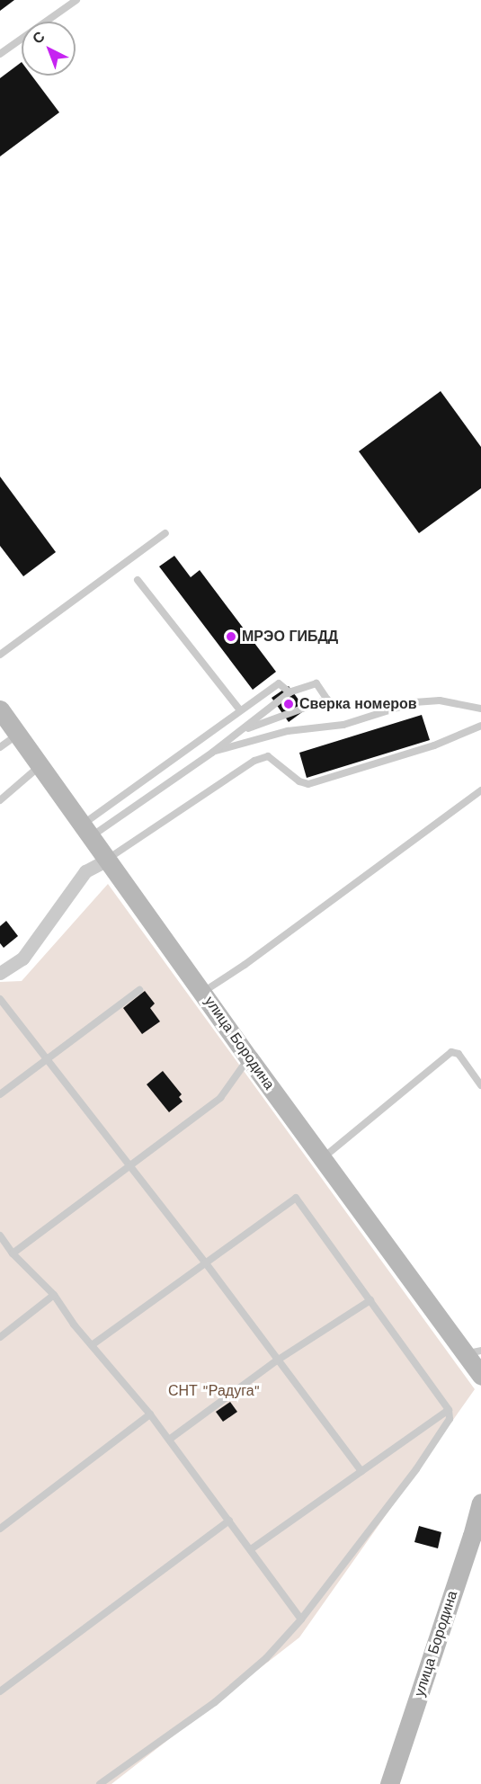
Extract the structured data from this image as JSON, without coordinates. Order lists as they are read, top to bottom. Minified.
{"streets":{"main road":["улица Бородина"]},"parks":["СНТ \"Радуга\""],"places":["МРЭО ГИБДД","Сверка номеров"],"north":"top left"}
